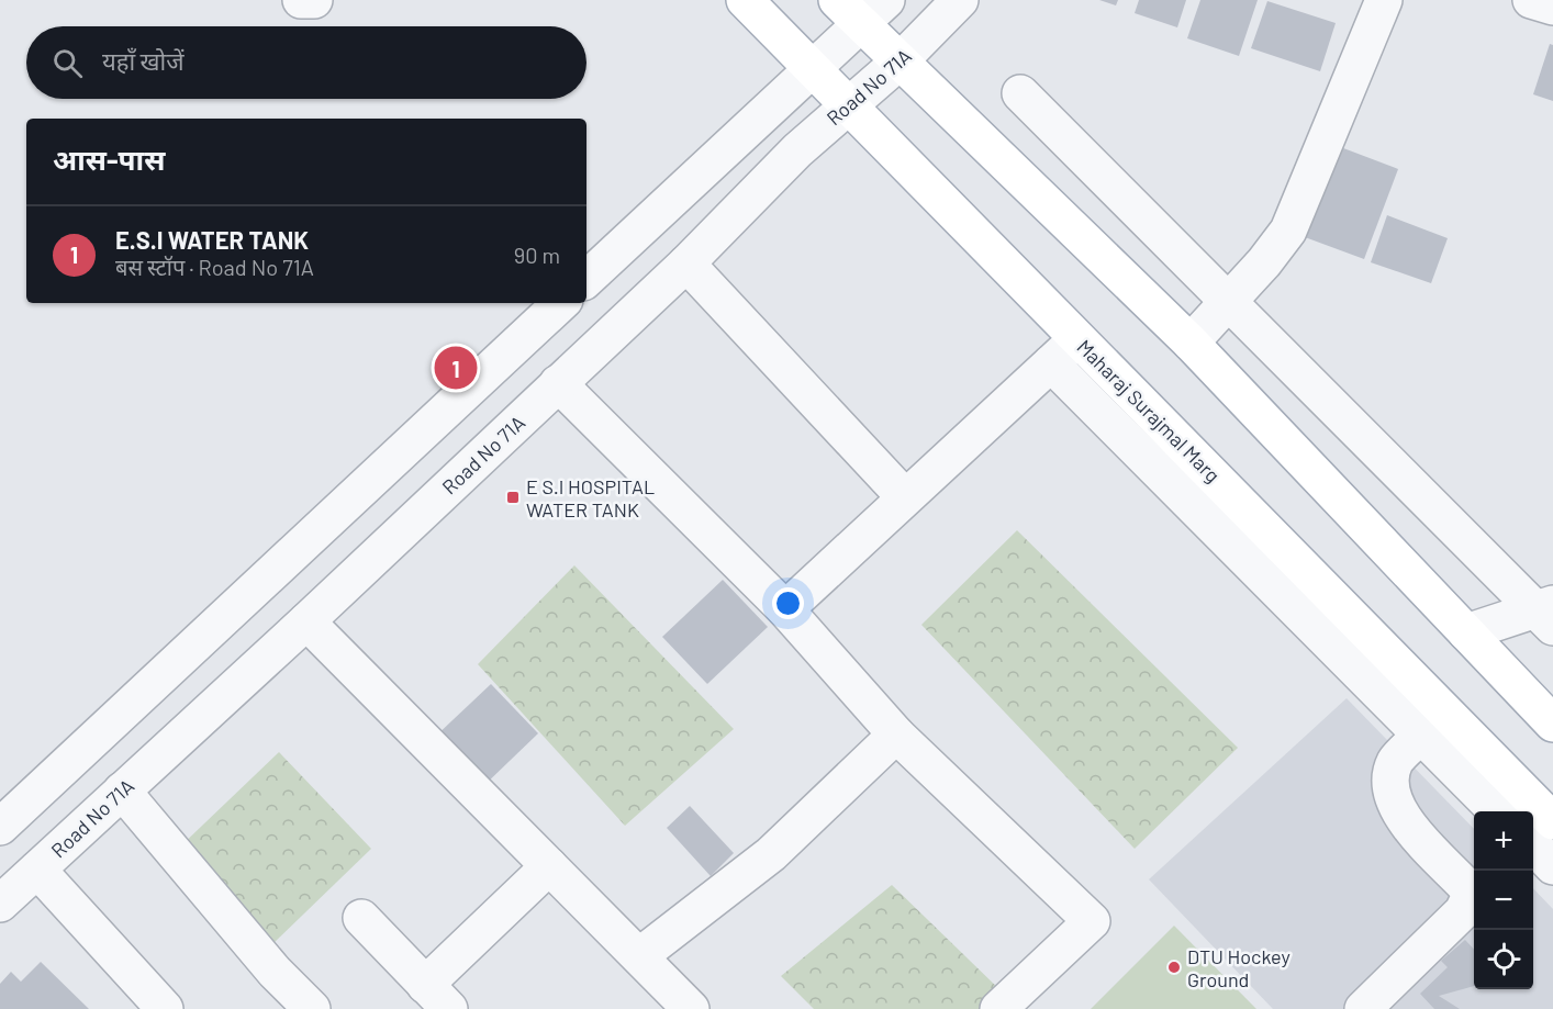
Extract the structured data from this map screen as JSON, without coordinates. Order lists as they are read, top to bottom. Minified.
{"streets":{"main road":["Maharaj Surajmal Marg"],"street":["Road No 71A"]},"crossings":[["Road No 71A","Maharaj Surajmal Marg"]],"places":{"transit":["E S.I HOSPITAL WATER TANK"],"other":["DTU Hockey Ground"]},"page":{"search":"यहाँ खोजें","heading":"आस-पास","list":[{"mark":"1","name":"E.S.I WATER TANK","note":"बस स्टॉप · Road No 71A","value":"90 m"}],"pins":"1","map_buttons":["+","−"]}}
